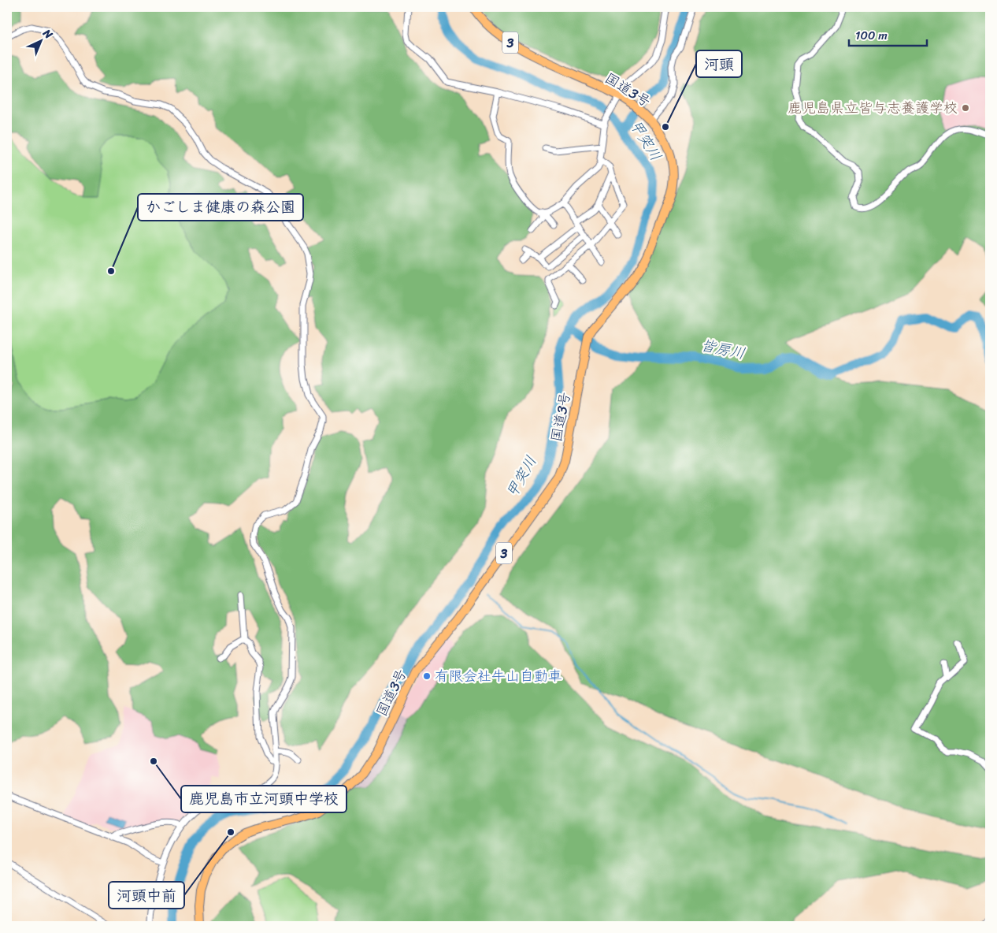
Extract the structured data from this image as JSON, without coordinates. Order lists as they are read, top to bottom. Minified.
{"streets":{"highway":["3","国道3号"]},"water":["甲突川","皆房川"],"places":["鹿児島県立皆与志養護学校","河頭","かごしま健康の森公園","有限会社牛山自動車","鹿児島市立河頭中学校","河頭中前"],"scale_bar":"100 m","north":"top right"}
